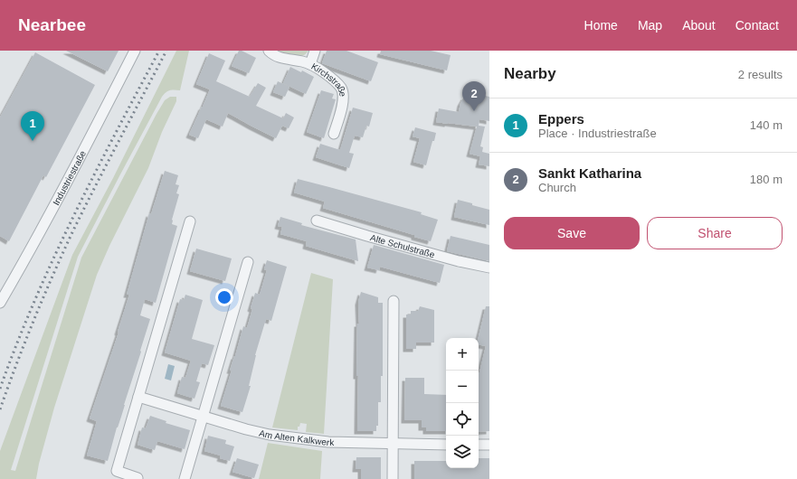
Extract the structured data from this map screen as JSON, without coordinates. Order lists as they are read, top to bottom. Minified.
{"streets":{"street":["Kirchstraße","Industriestraße","Alte Schulstraße","Am Alten Kalkwerk"]},"page":{"header":"Nearbee","nav":["Home","Map","About","Contact"],"heading":["Nearby","2 results"],"pins":["2","1"],"list":[{"mark":"1","name":"Eppers","note":"Place · Industriestraße","value":"140 m"},{"mark":"2","name":"Sankt Katharina","note":"Church","value":"180 m"}],"buttons":["Save","Share"],"map_buttons":["+","−"]}}
